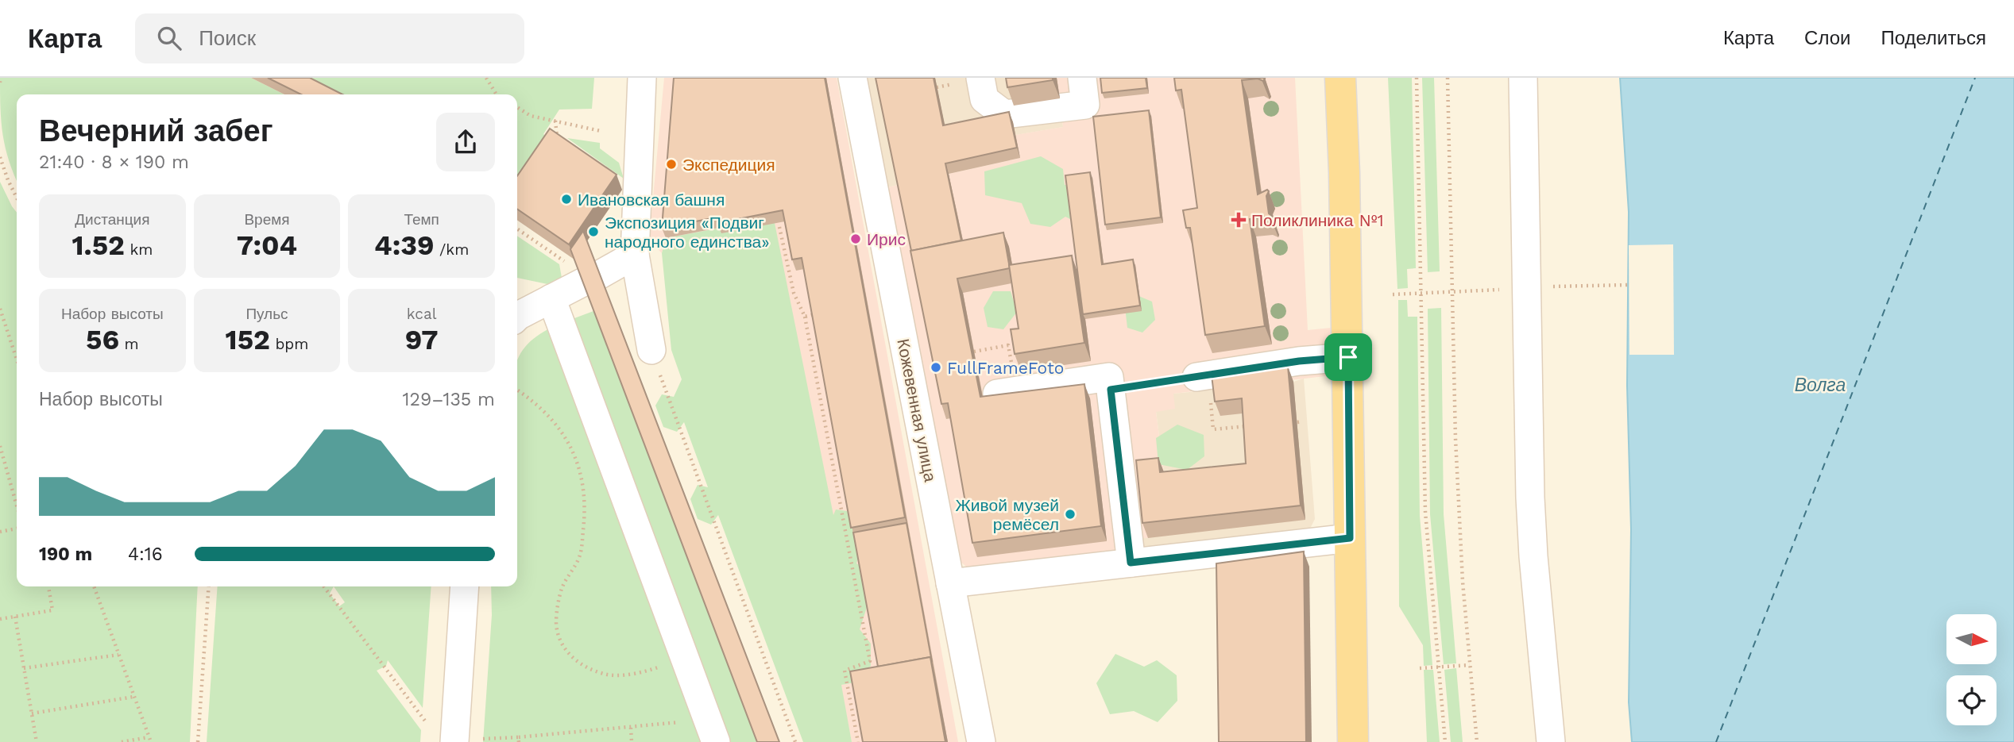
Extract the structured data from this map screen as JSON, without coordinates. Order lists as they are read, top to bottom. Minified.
{"streets":{"street":["Кожевенная улица"]},"water":["Волга"],"places":{"other":["Экспедиция","Ивановская башня","Экспозиция «Подвиг народного единства»","Ирис","FullFrameFoto","Живой музей ремёсел"],"health":["Поликлиника №1"]},"north":"right","page":{"header":"Карта","search":"Поиск","nav":["Карта","Слои","Поделиться"],"heading":["Вечерний забег","21:40 · 8 × 190 m"],"stats":[["Дистанция","1.52 km"],["Время","7:04"],["Темп","4:39 /km"],["Набор высоты","56 m"],["Пульс","152 bpm"],["kcal","97"]],"chart":["Набор высоты","129–135 m"],"list":[{"name":"190 m","note":"4:16"}]}}
